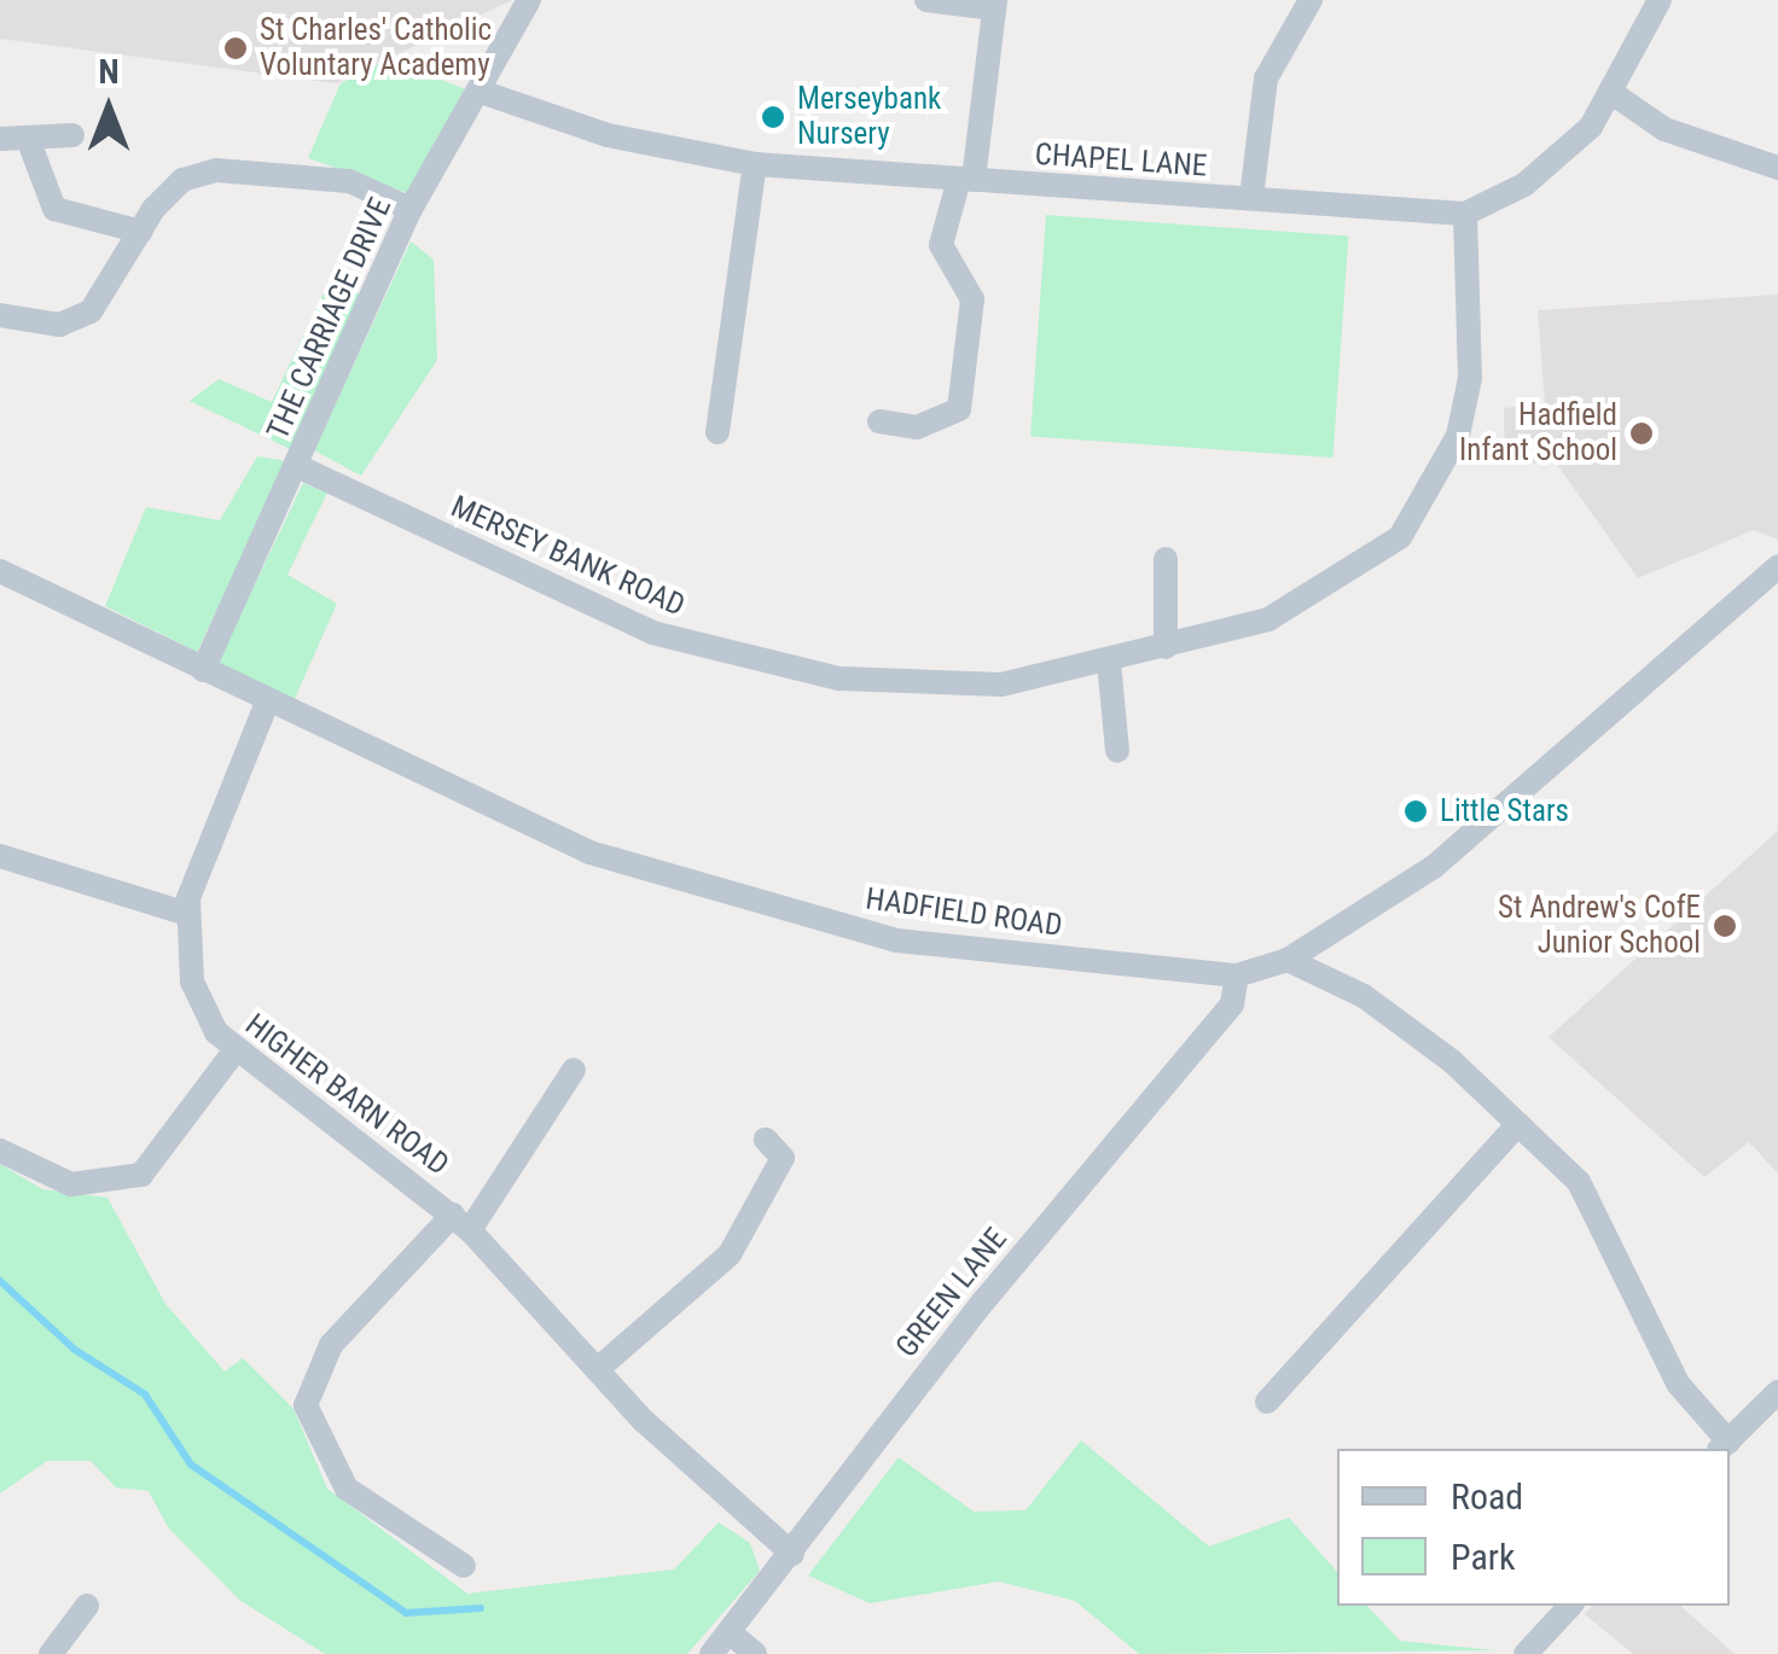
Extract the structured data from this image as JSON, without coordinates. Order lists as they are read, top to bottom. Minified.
{"streets":{"street":["CHAPEL LANE","THE CARRIAGE DRIVE","MERSEY BANK ROAD","HADFIELD ROAD","HIGHER BARN ROAD","GREEN LANE"]},"crossings":[["CHAPEL LANE","THE CARRIAGE DRIVE"],["CHAPEL LANE","MERSEY BANK ROAD"],["THE CARRIAGE DRIVE","MERSEY BANK ROAD"],["THE CARRIAGE DRIVE","HADFIELD ROAD"],["HADFIELD ROAD","HIGHER BARN ROAD"],["HADFIELD ROAD","GREEN LANE"],["HIGHER BARN ROAD","GREEN LANE"]],"places":["St Charles' Catholic Voluntary Academy","Merseybank Nursery","Hadfield Infant School","Little Stars","St Andrew's CofE Junior School"],"legend":["Road","Park"],"north":"top"}
